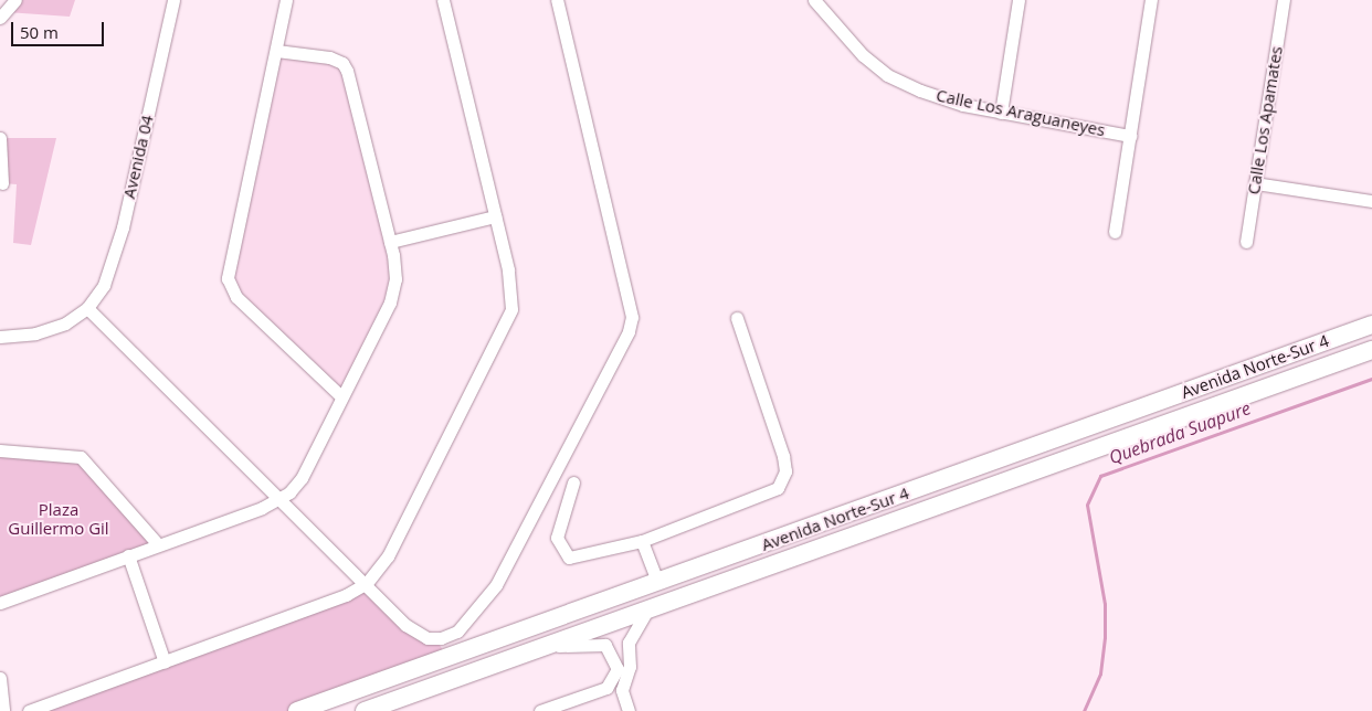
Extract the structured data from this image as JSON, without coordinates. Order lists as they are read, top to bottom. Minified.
{"streets":{"main road":["Avenida Norte-Sur 4"],"street":["Calle Los Araguaneyes","Calle Los Apamates","Avenida 04"]},"water":["Quebrada Suapure"],"parks":["Plaza Guillermo Gil"],"scale_bar":"50 m"}
